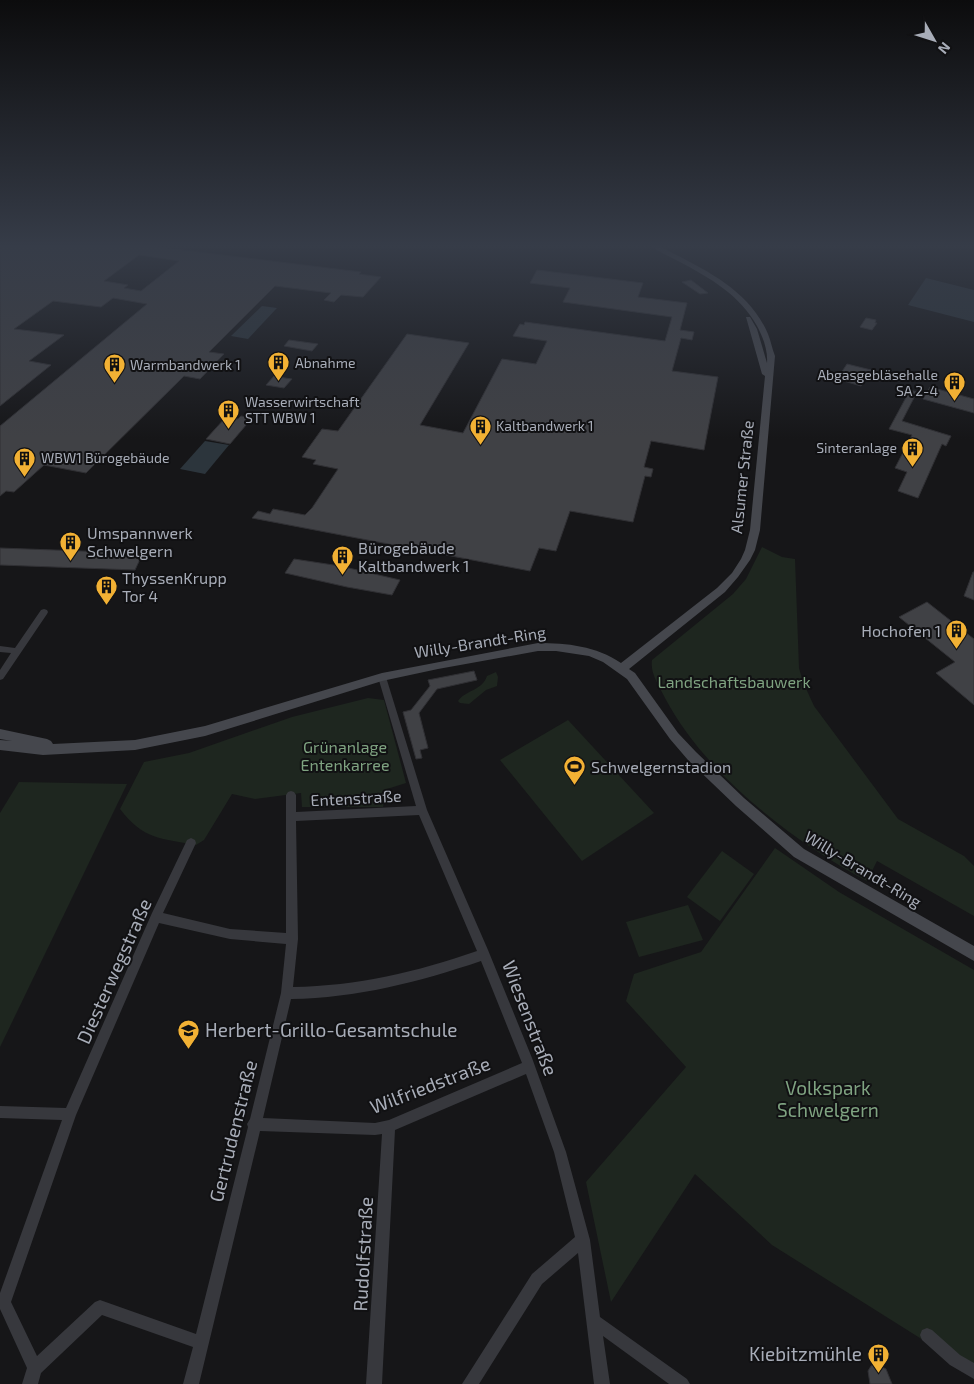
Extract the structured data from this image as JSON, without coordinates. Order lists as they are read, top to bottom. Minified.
{"streets":{"street":["Alsumer Straße","Willy-Brandt-Ring","Entenstraße","Diesterwegstraße","Wiesenstraße","Wilfriedstraße","Gertrudenstraße","Rudolfstraße"]},"crossings":[["Alsumer Straße","Willy-Brandt-Ring"],["Willy-Brandt-Ring","Wiesenstraße"],["Entenstraße","Wiesenstraße"],["Entenstraße","Gertrudenstraße"],["Wiesenstraße","Wilfriedstraße"],["Wilfriedstraße","Gertrudenstraße"],["Wilfriedstraße","Rudolfstraße"]],"parks":["Landschaftsbauwerk","Grünanlage Entenkarree","Volkspark Schwelgern"],"places":{"building":["Abnahme","Warmbandwerk 1","Abgasgebläsehalle SA 2-4","Wasserwirtschaft STT WBW 1","Kaltbandwerk 1","Sinteranlage","WBW1 Bürogebäude","Umspannwerk Schwelgern","Bürogebäude Kaltbandwerk 1","ThyssenKrupp Tor 4","Hochofen 1","Kiebitzmühle"],"sports":["Schwelgernstadion"],"school or university":["Herbert-Grillo-Gesamtschule"]},"north":"bottom right"}
